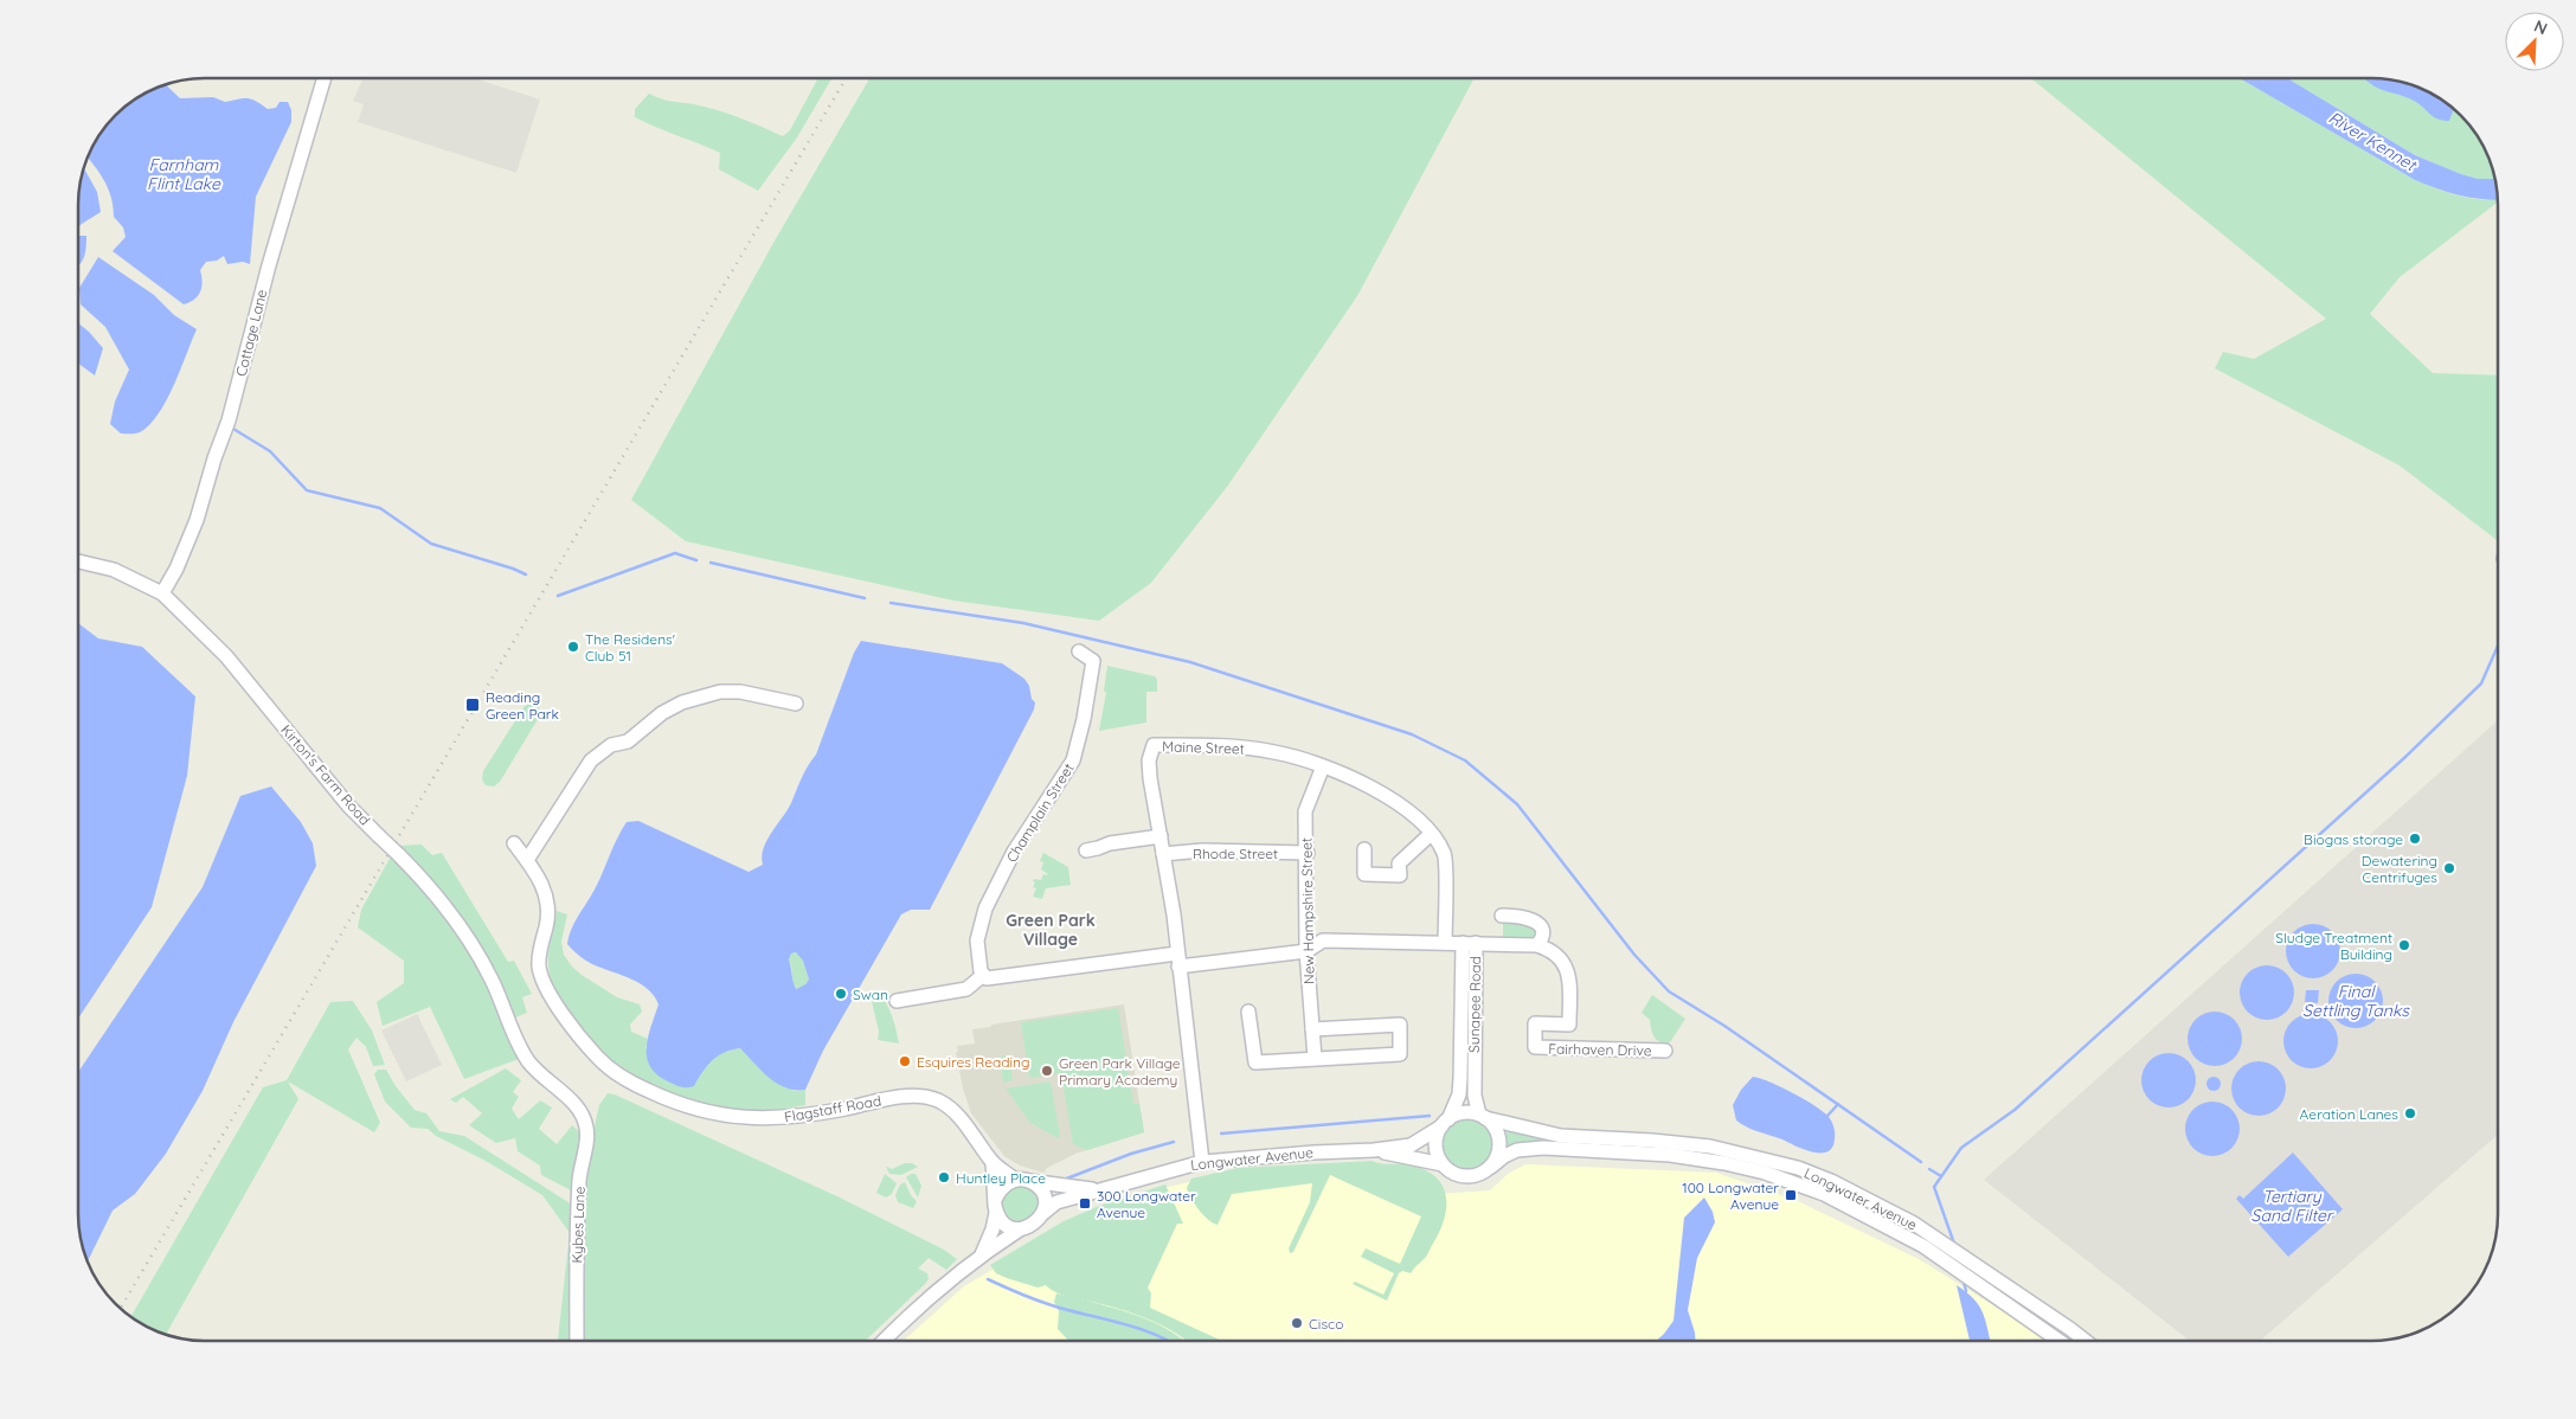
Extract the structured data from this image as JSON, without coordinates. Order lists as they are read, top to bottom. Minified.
{"streets":{"street":["Cottage Lane","Maine Street","Kirton's Farm Road","Champlain Street","Rhode Street","New Hampshire Street","Sunapee Road","Fairhaven Drive","Flagstaff Road","Longwater Avenue","Kybes Lane"]},"crossings":[["Cottage Lane","Kirton's Farm Road"],["Maine Street","Rhode Street"],["Maine Street","New Hampshire Street"],["Maine Street","Fairhaven Drive"],["Maine Street","Longwater Avenue"],["Kirton's Farm Road","Kybes Lane"],["Rhode Street","New Hampshire Street"],["New Hampshire Street","Fairhaven Drive"],["Sunapee Road","Fairhaven Drive"],["Sunapee Road","Longwater Avenue"],["Flagstaff Road","Longwater Avenue"]],"districts":["Green Park Village"],"water":["River Kennet","Farnham Flint Lake","Final Settling Tanks","Tertiary Sand Filter"],"places":{"other":["The Residens' Club 51","Biogas storage","Dewatering Centrifuges","Sludge Treatment Building","Swan","Esquires Reading","Green Park Village Primary Academy","Aeration Lanes","Huntley Place","Cisco"],"transit":["Reading Green Park","100 Longwater Avenue","300 Longwater Avenue"]},"north":"top right"}
